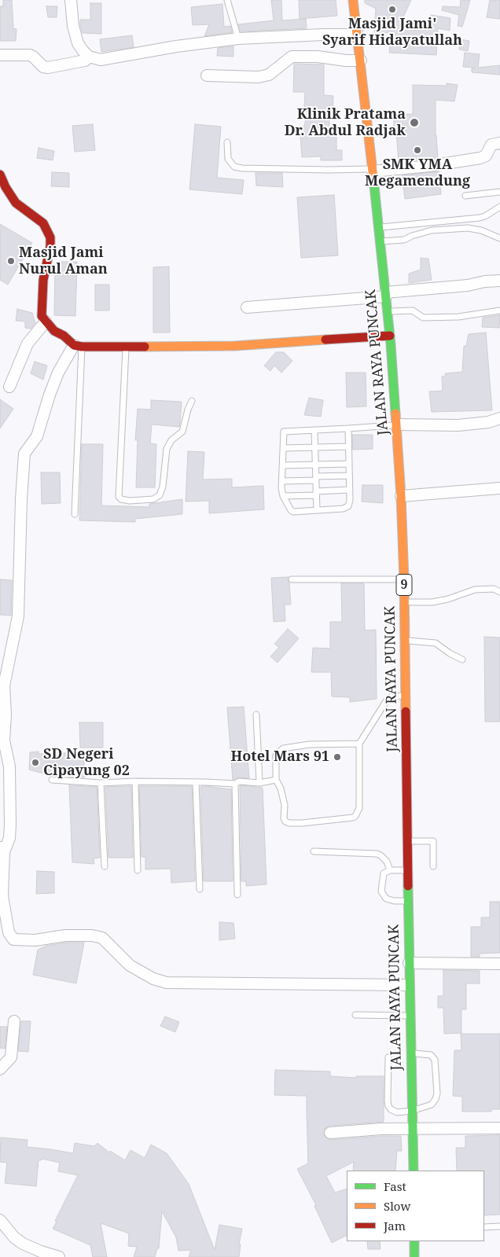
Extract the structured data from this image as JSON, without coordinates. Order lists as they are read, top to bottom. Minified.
{"streets":{"main road":["JALAN RAYA PUNCAK","9"]},"places":["Masjid Jami' Syarif Hidayatullah","Klinik Pratama Dr. Abdul Radjak","SMK YMA Megamendung","Masjid Jami Nurul Aman","Hotel Mars 91","SD Negeri Cipayung 02"],"legend":["Fast","Slow","Jam"]}
